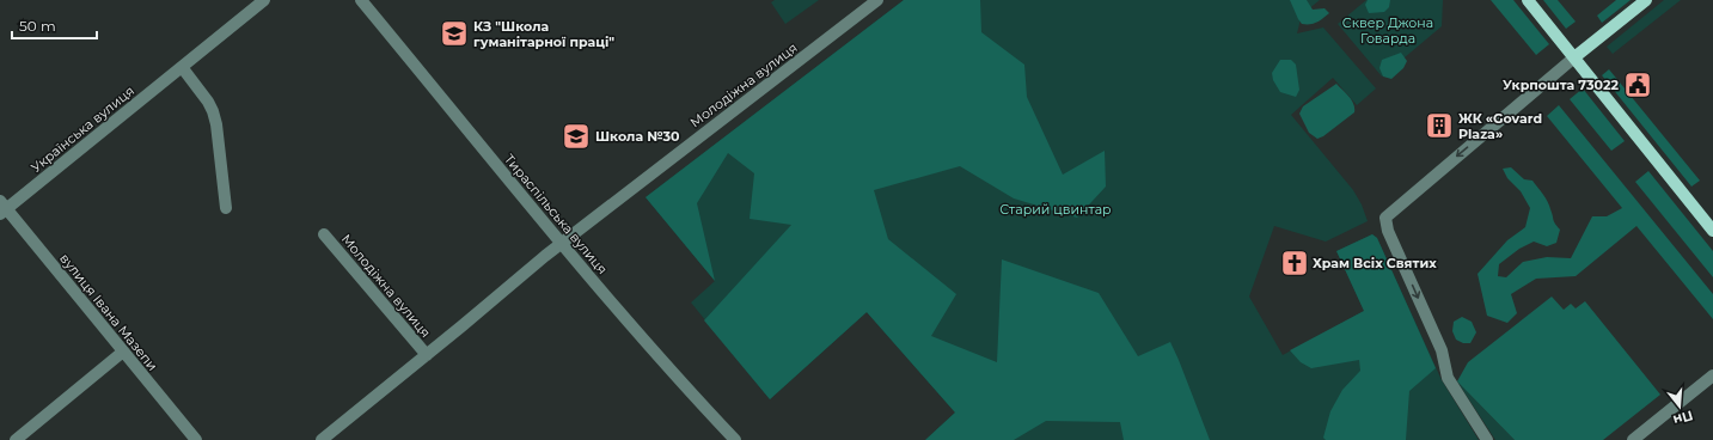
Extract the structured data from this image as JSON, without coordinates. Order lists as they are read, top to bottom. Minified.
{"streets":{"street":["Молодіжна вулиця","Українська вулиця","Тираспільська вулиця","вулиця Івана Мазепи"]},"crossings":[["Молодіжна вулиця","Тираспільська вулиця"],["Українська вулиця","вулиця Івана Мазепи"]],"parks":["Сквер Джона Говарда","Старий цвинтар"],"places":{"school or university":["КЗ \"Школа гуманітарної праці\"","Школа №30"],"public building":["Укрпошта 73022"],"building":["ЖК «Govard Plaza»"],"church":["Храм Всіх Святих"]},"scale_bar":"50 m","north":"bottom"}
